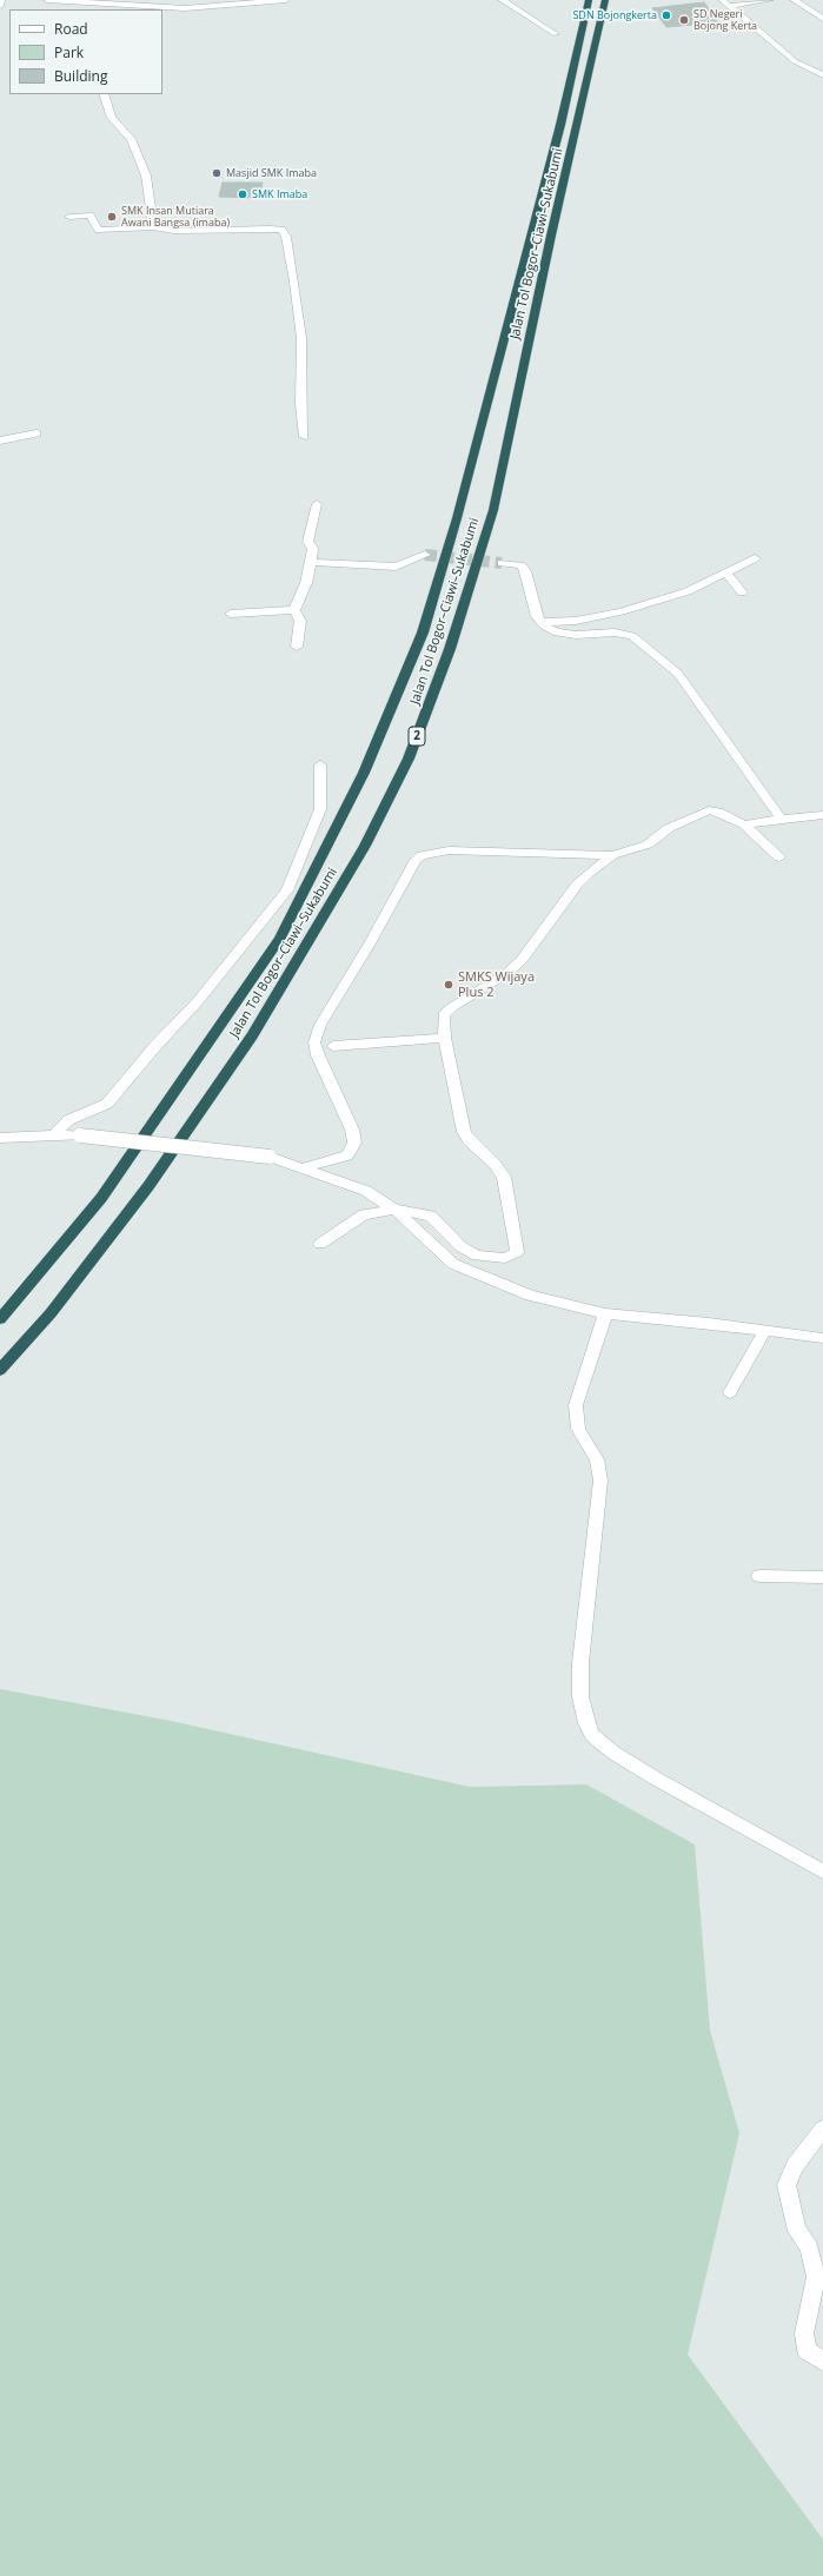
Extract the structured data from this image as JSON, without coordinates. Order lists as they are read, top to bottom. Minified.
{"streets":{"highway":["Jalan Tol Bogor–Ciawi–Sukabumi","2"]},"places":["SDN Bojongkerta","SD Negeri Bojong Kerta","Masjid SMK Imaba","SMK Imaba","SMK Insan Mutiara Awani Bangsa (imaba)","SMKS Wijaya Plus 2"],"legend":["Road","Park","Building"]}
